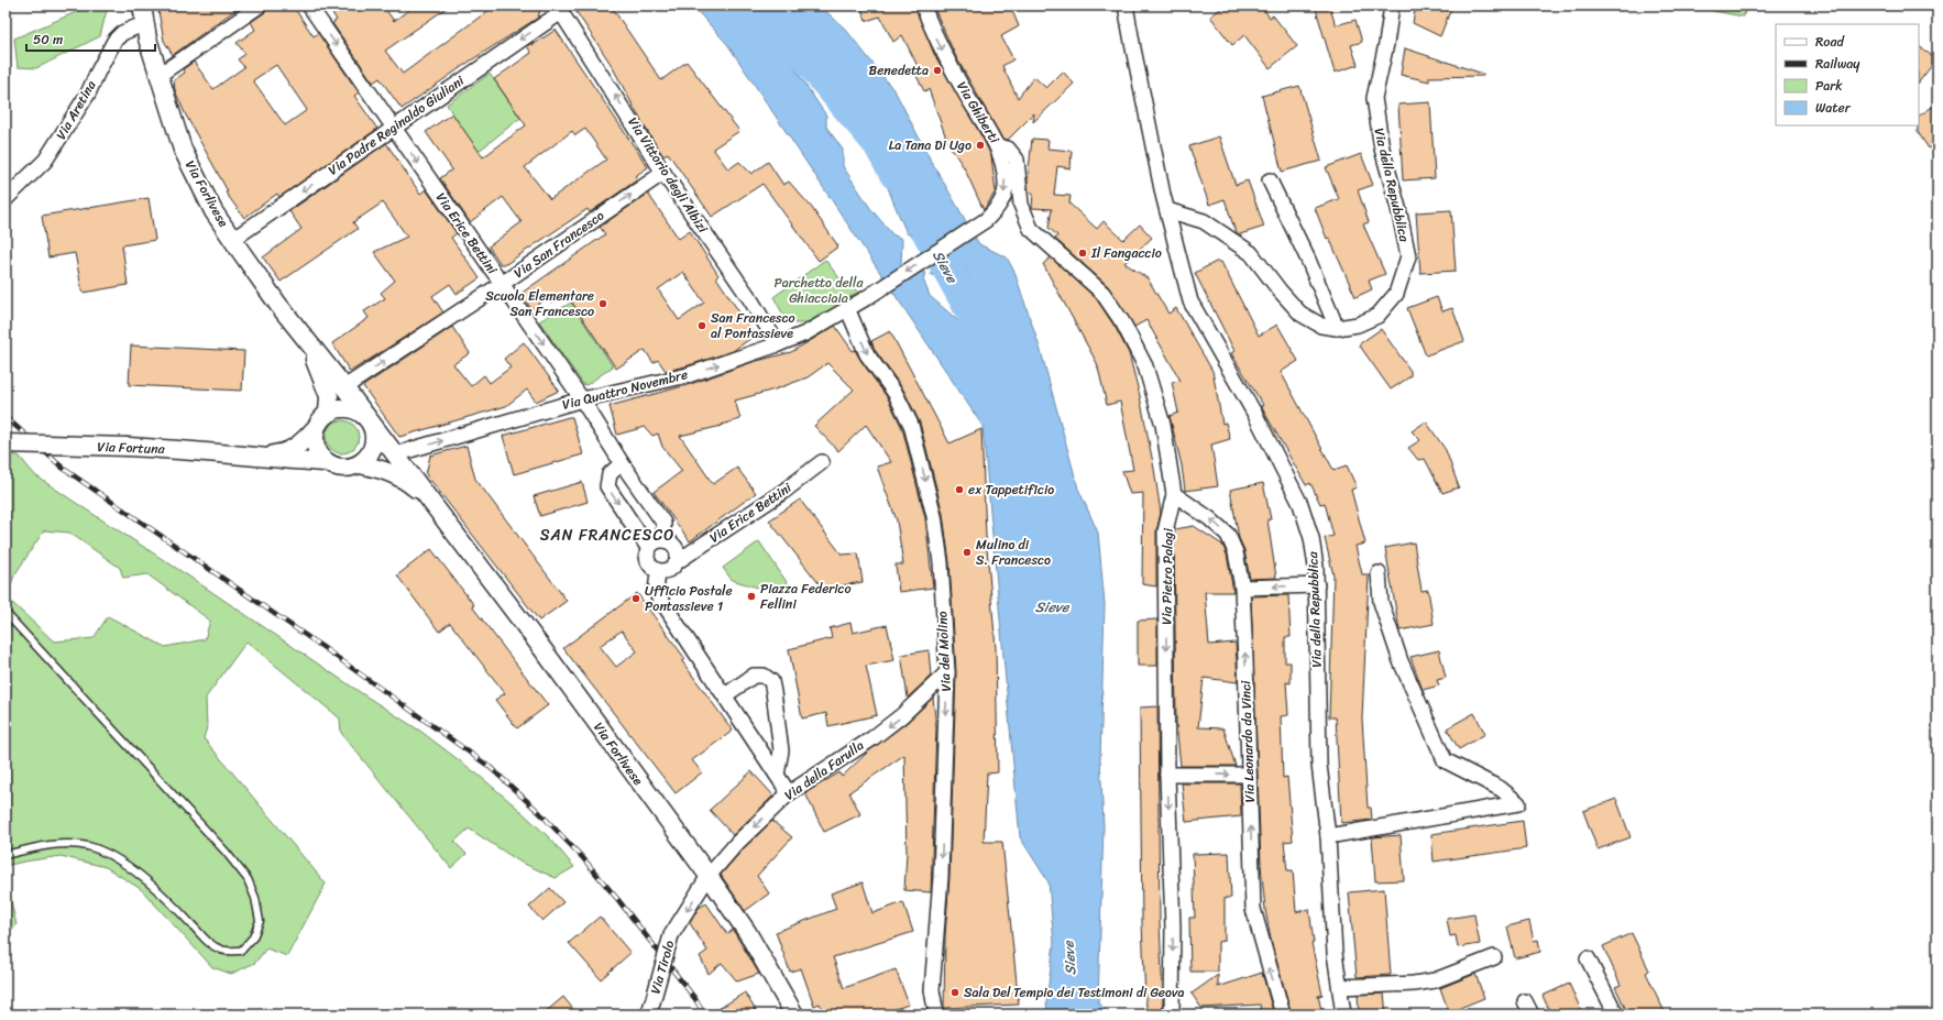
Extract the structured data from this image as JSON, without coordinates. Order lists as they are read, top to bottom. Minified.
{"streets":{"street":["Via Aretina","Via Ghiberti","Via Padre Reginaldo Giuliani","Via Vittorio degli Albizi","Via della Repubblica","Via Forlivese","Via Erice Bettini","Via San Francesco","Via Quattro Novembre","Via Fortuna","Via Pietro Palagi","Via del Molino","Via Leonardo da Vinci","Via della Farulla","Via Tirolo"]},"crossings":[["Via Aretina","Via Forlivese"],["Via Ghiberti","Via Quattro Novembre"],["Via Ghiberti","Via Pietro Palagi"],["Via Padre Reginaldo Giuliani","Via Vittorio degli Albizi"],["Via Padre Reginaldo Giuliani","Via Forlivese"],["Via Padre Reginaldo Giuliani","Via Erice Bettini"],["Via Vittorio degli Albizi","Via San Francesco"],["Via Vittorio degli Albizi","Via Quattro Novembre"],["Via Forlivese","Via San Francesco"],["Via Forlivese","Via Quattro Novembre"],["Via Forlivese","Via Fortuna"],["Via Forlivese","Via della Farulla"],["Via Forlivese","Via Tirolo"],["Via Erice Bettini","Via San Francesco"],["Via Erice Bettini","Via Quattro Novembre"],["Via Quattro Novembre","Via del Molino"],["Via Pietro Palagi","Via Leonardo da Vinci"],["Via del Molino","Via della Farulla"],["Via della Farulla","Via Tirolo"]],"one_way":["Via Padre Reginaldo Giuliani","Via Vittorio degli Albizi","Via Erice Bettini","Via San Francesco","Via Quattro Novembre","Via Pietro Palagi","Via del Molino","Via Leonardo da Vinci","Via della Farulla","Via Tirolo"],"districts":["SAN FRANCESCO"],"water":["Sieve"],"parks":["Parchetto della Ghiacciaia"],"places":["Benedetta","La Tana Di Ugo","Il Fangaccio","Scuola Elementare San Francesco","San Francesco al Pontassieve","ex Tappetificio","Mulino di S. Francesco","Piazza Federico Fellini","Ufficio Postale Pontassieve 1","Sala Del Tempio dei Testimoni di Geova"],"legend":["Road","Railway","Park","Water"],"scale_bar":"50 m"}
